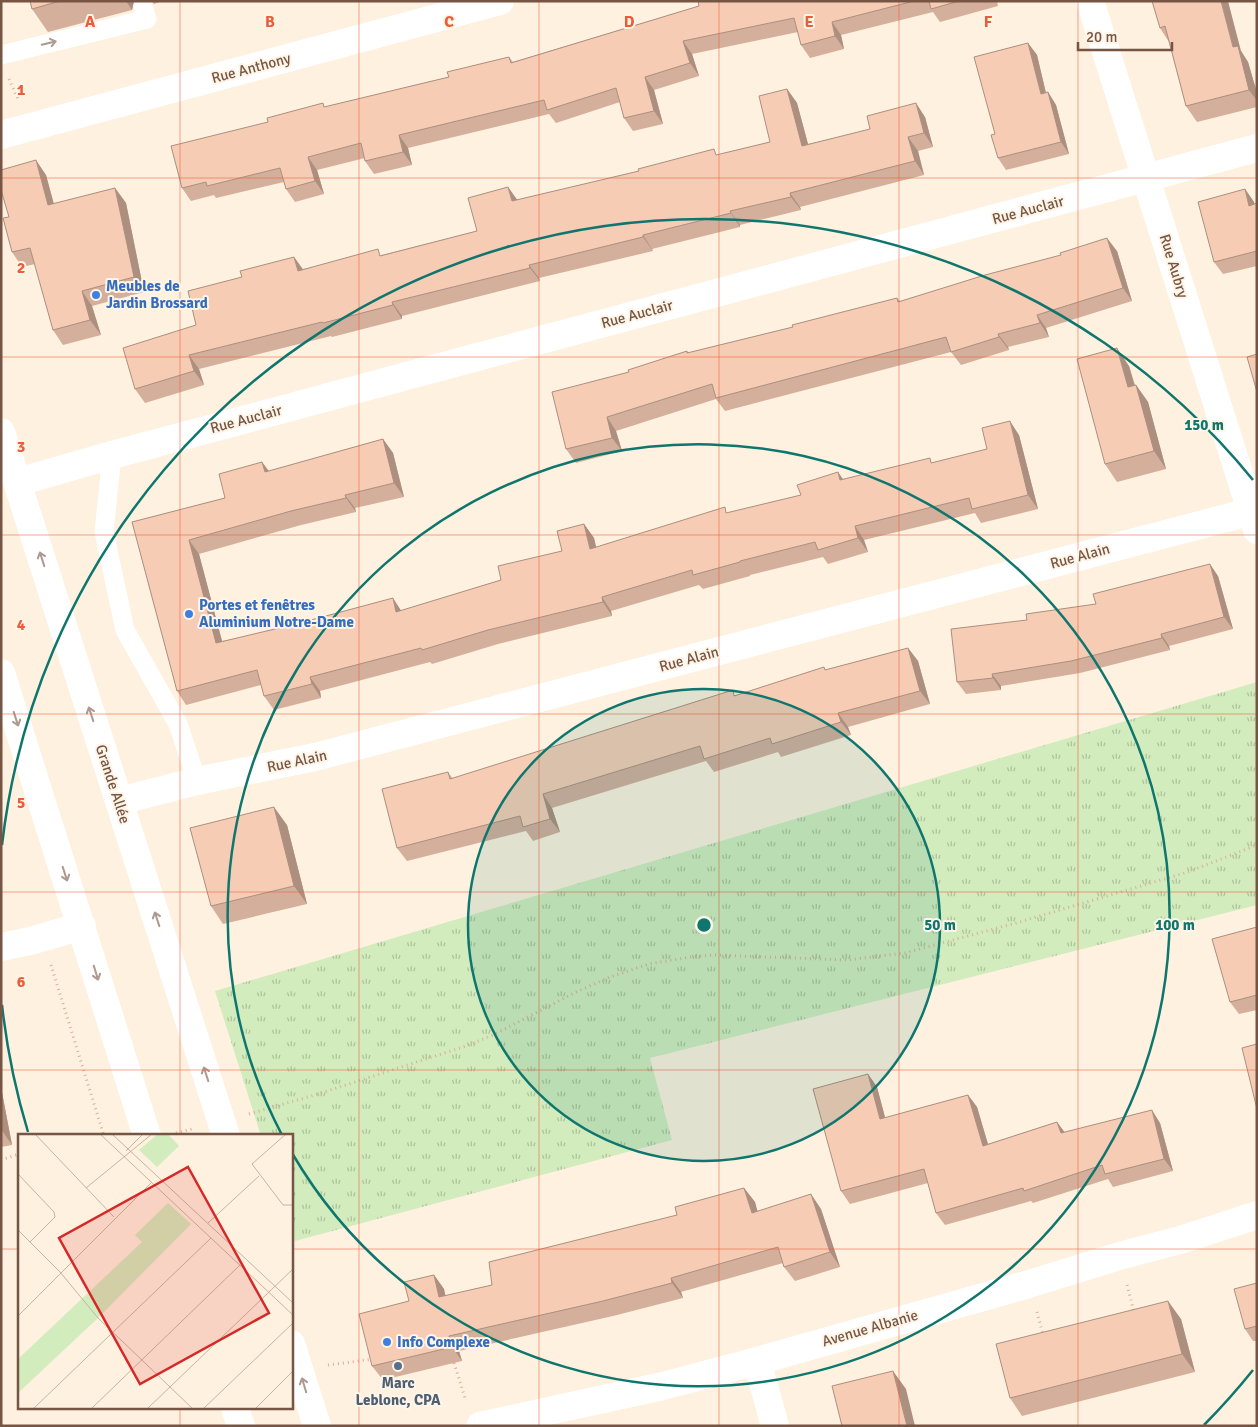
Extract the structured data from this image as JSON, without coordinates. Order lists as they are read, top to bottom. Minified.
{"streets":{"street":["Rue Anthony","Rue Auclair","Rue Aubry","Rue Alain","Grande Allée","Avenue Albanie"]},"crossings":[["Rue Auclair","Rue Aubry"],["Rue Auclair","Grande Allée"],["Rue Aubry","Rue Alain"],["Rue Alain","Grande Allée"]],"places":["Meubles de Jardin Brossard","Portes et fenêtres Aluminium Notre-Dame","Info Complexe","Marc Leblonc, CPA"],"scale_bar":"20 m","grid":{"columns":["A","B","C","D","E","F"],"rows":["1","2","3","4","5","6"]},"rings":["150 m","50 m","100 m"]}
